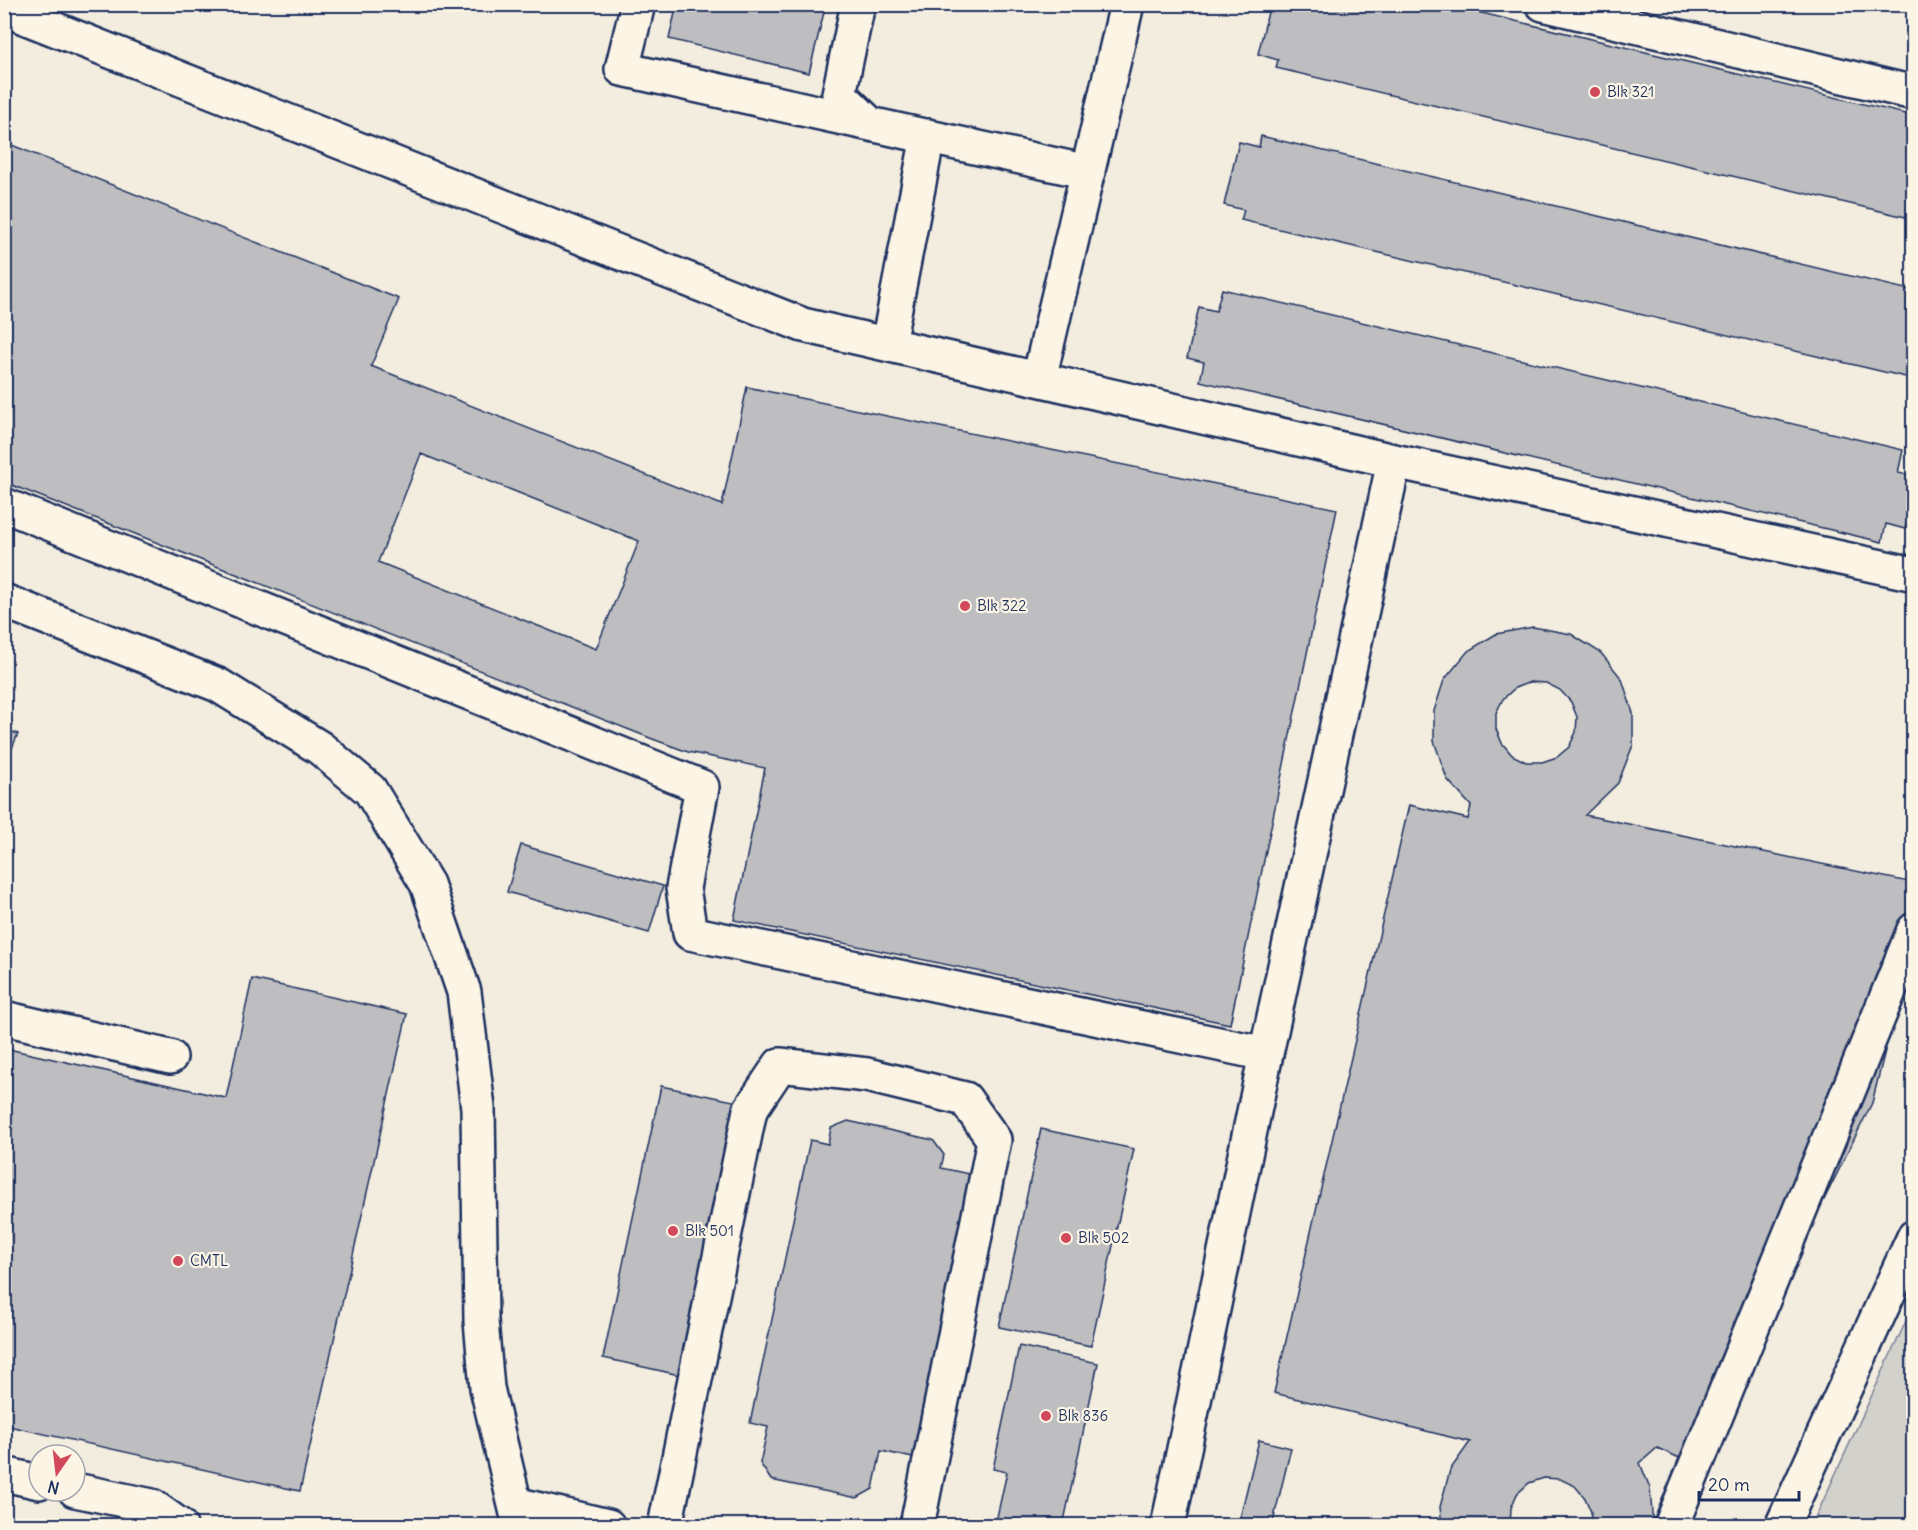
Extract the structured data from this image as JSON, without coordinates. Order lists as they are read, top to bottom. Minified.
{"places":["Blk 321","Blk 322","Blk 501","Blk 502","CMTL","Blk 836"],"scale_bar":"20 m","north":"bottom"}
